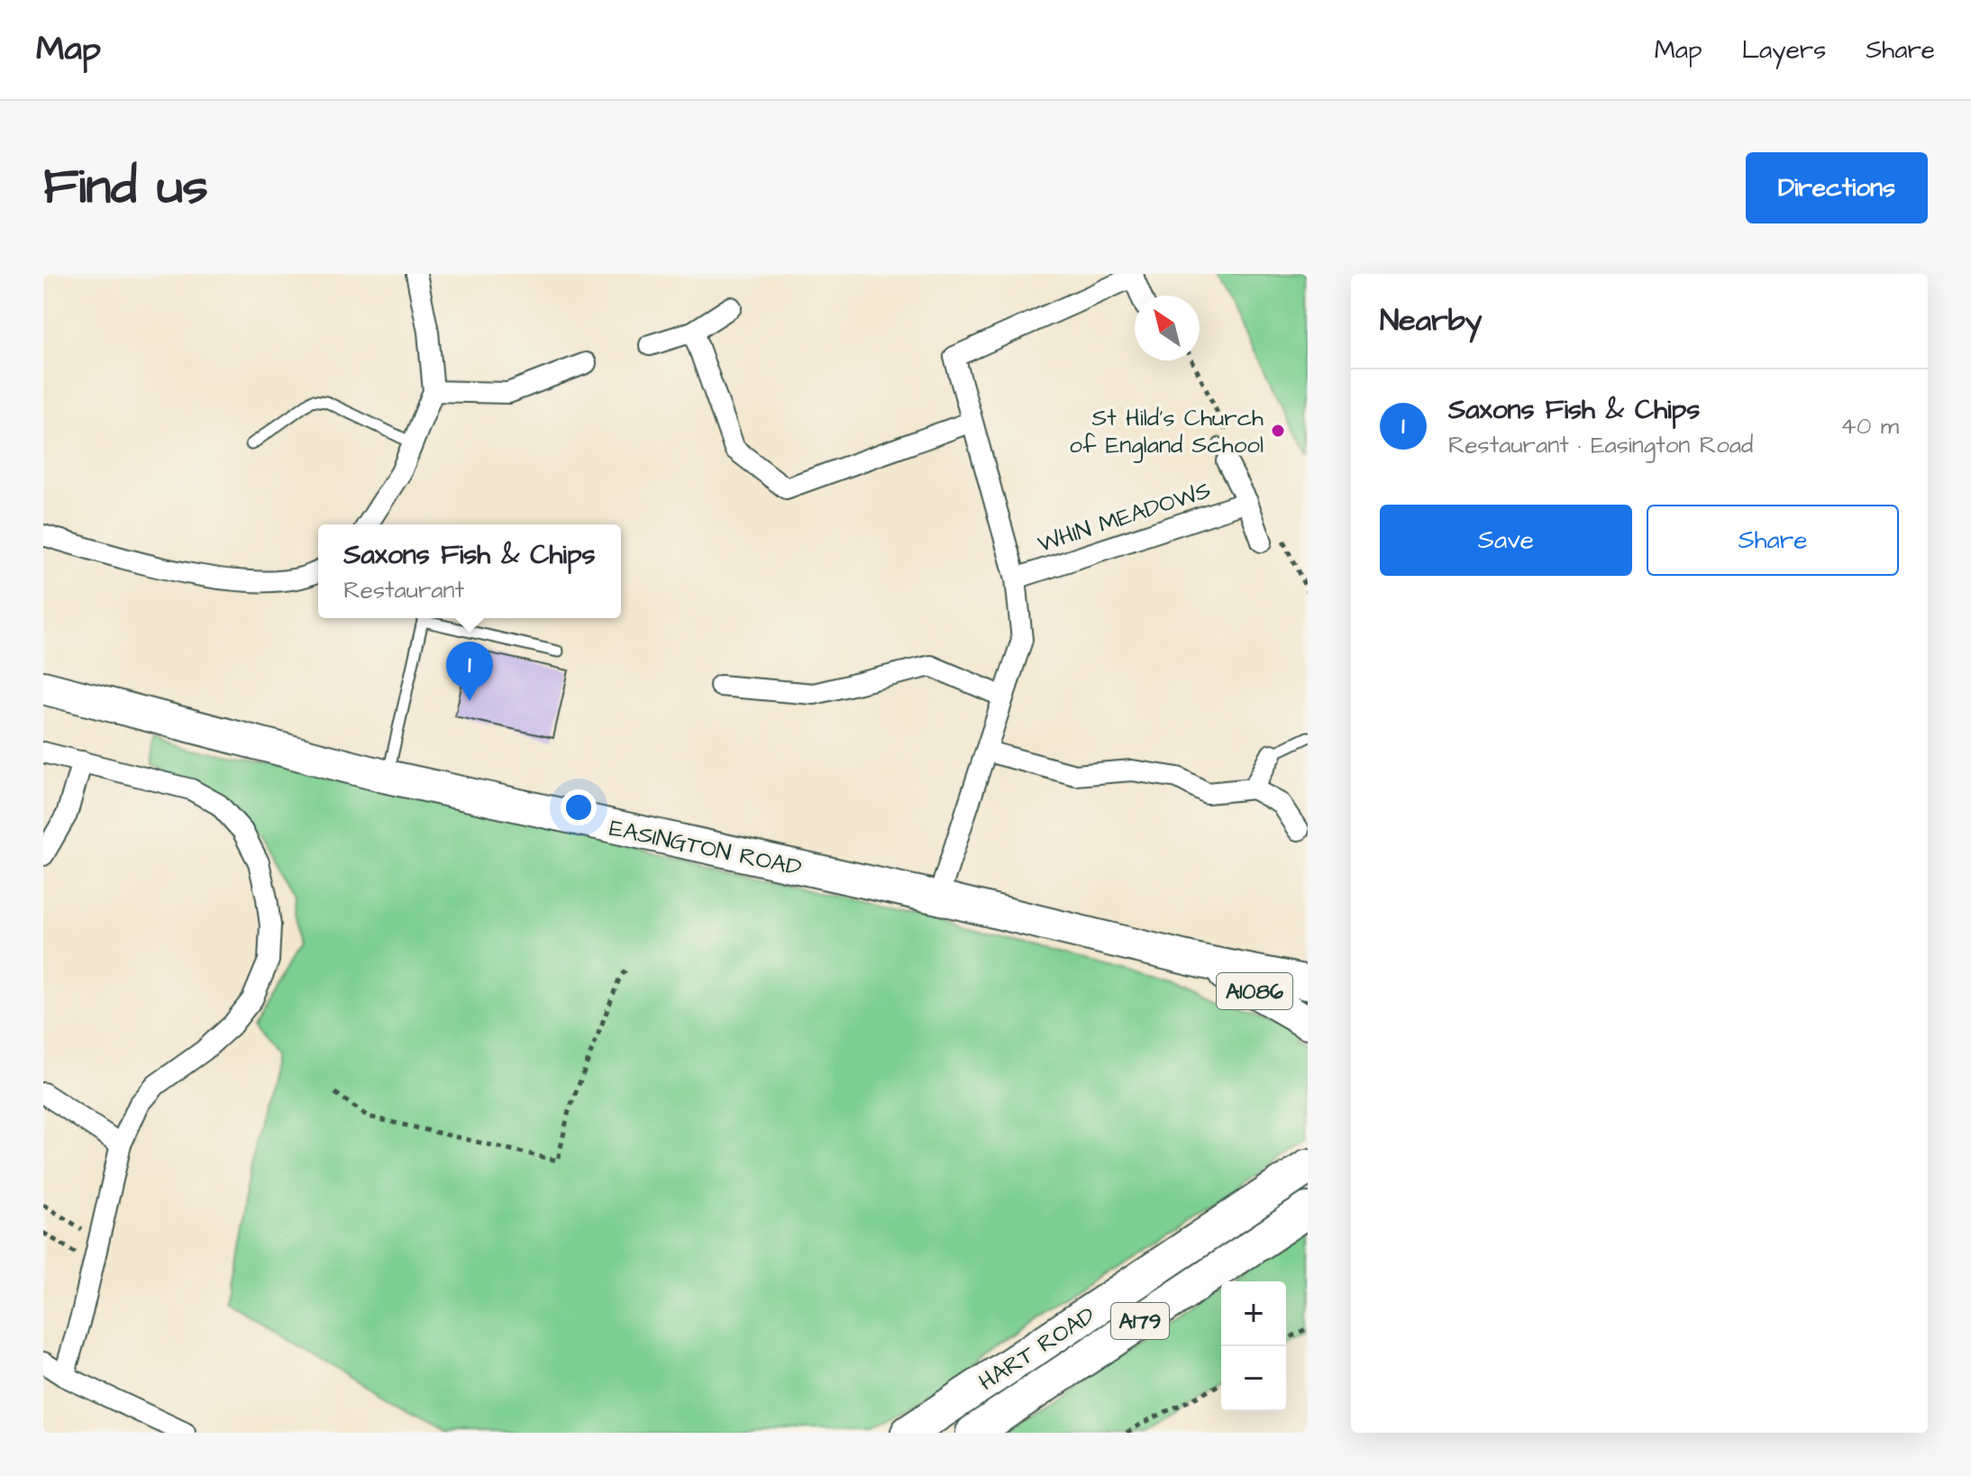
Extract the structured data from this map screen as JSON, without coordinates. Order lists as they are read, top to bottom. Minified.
{"streets":{"highway":["A179","HART ROAD"],"main road":["EASINGTON ROAD","A1086"],"street":["WHIN MEADOWS"]},"crossings":[["WHIN MEADOWS","EASINGTON ROAD"]],"places":["St Hild's Church of England School"],"north":"top left","page":{"header":"Map","nav":["Map","Layers","Share"],"title":"Find us","buttons":["Directions",["Save","Share"]],"heading":"Nearby","list":[{"mark":"1","name":"Saxons Fish & Chips","note":"Restaurant · Easington Road","value":"40 m"}],"popup":["Saxons Fish & Chips","Restaurant"],"pins":"1","map_buttons":["+","−"]}}
